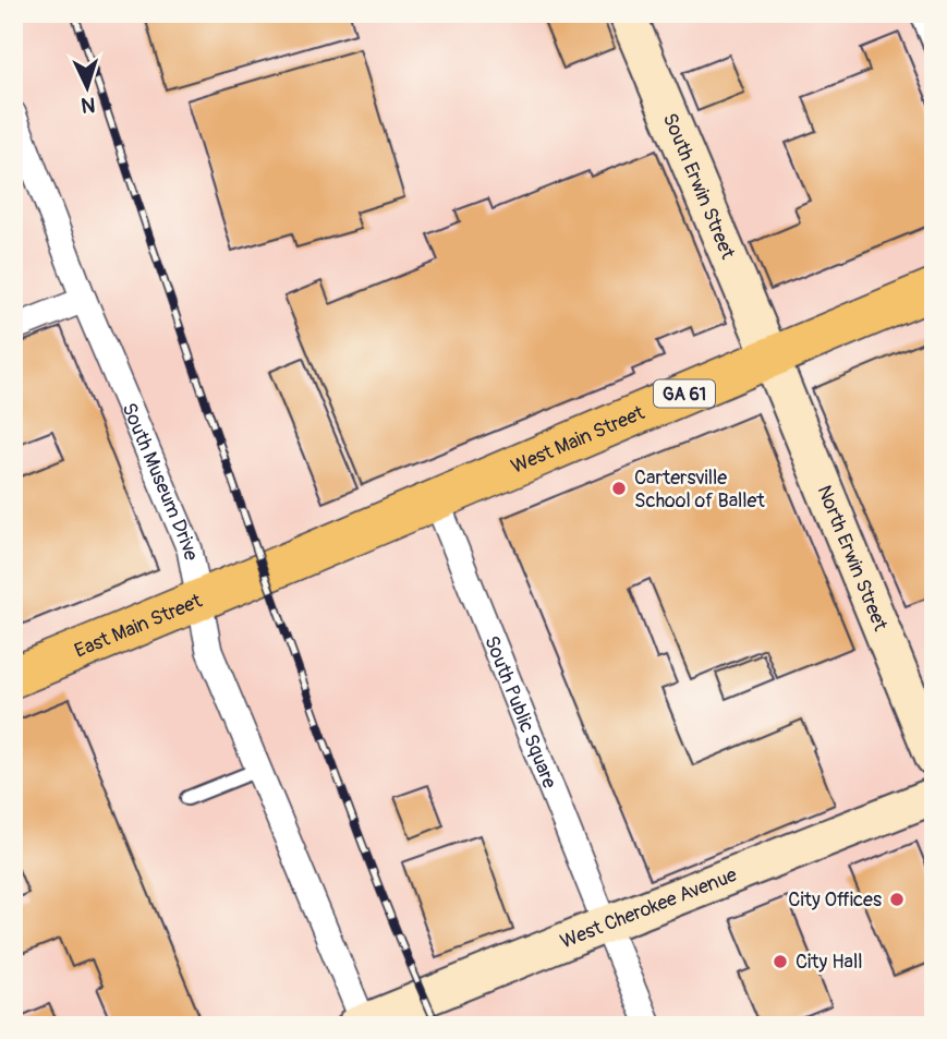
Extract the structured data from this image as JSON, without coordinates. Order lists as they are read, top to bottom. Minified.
{"streets":{"main road":["GA 61","West Main Street","East Main Street"],"street":["South Erwin Street","South Museum Drive","North Erwin Street","South Public Square","West Cherokee Avenue"]},"crossings":[["South Erwin Street","West Main Street"],["South Erwin Street","North Erwin Street"],["West Main Street","North Erwin Street"],["West Main Street","East Main Street"],["West Main Street","South Public Square"],["South Museum Drive","East Main Street"],["South Museum Drive","West Cherokee Avenue"],["South Public Square","West Cherokee Avenue"]],"places":["Cartersville School of Ballet","City Offices","City Hall"],"north":"bottom"}
